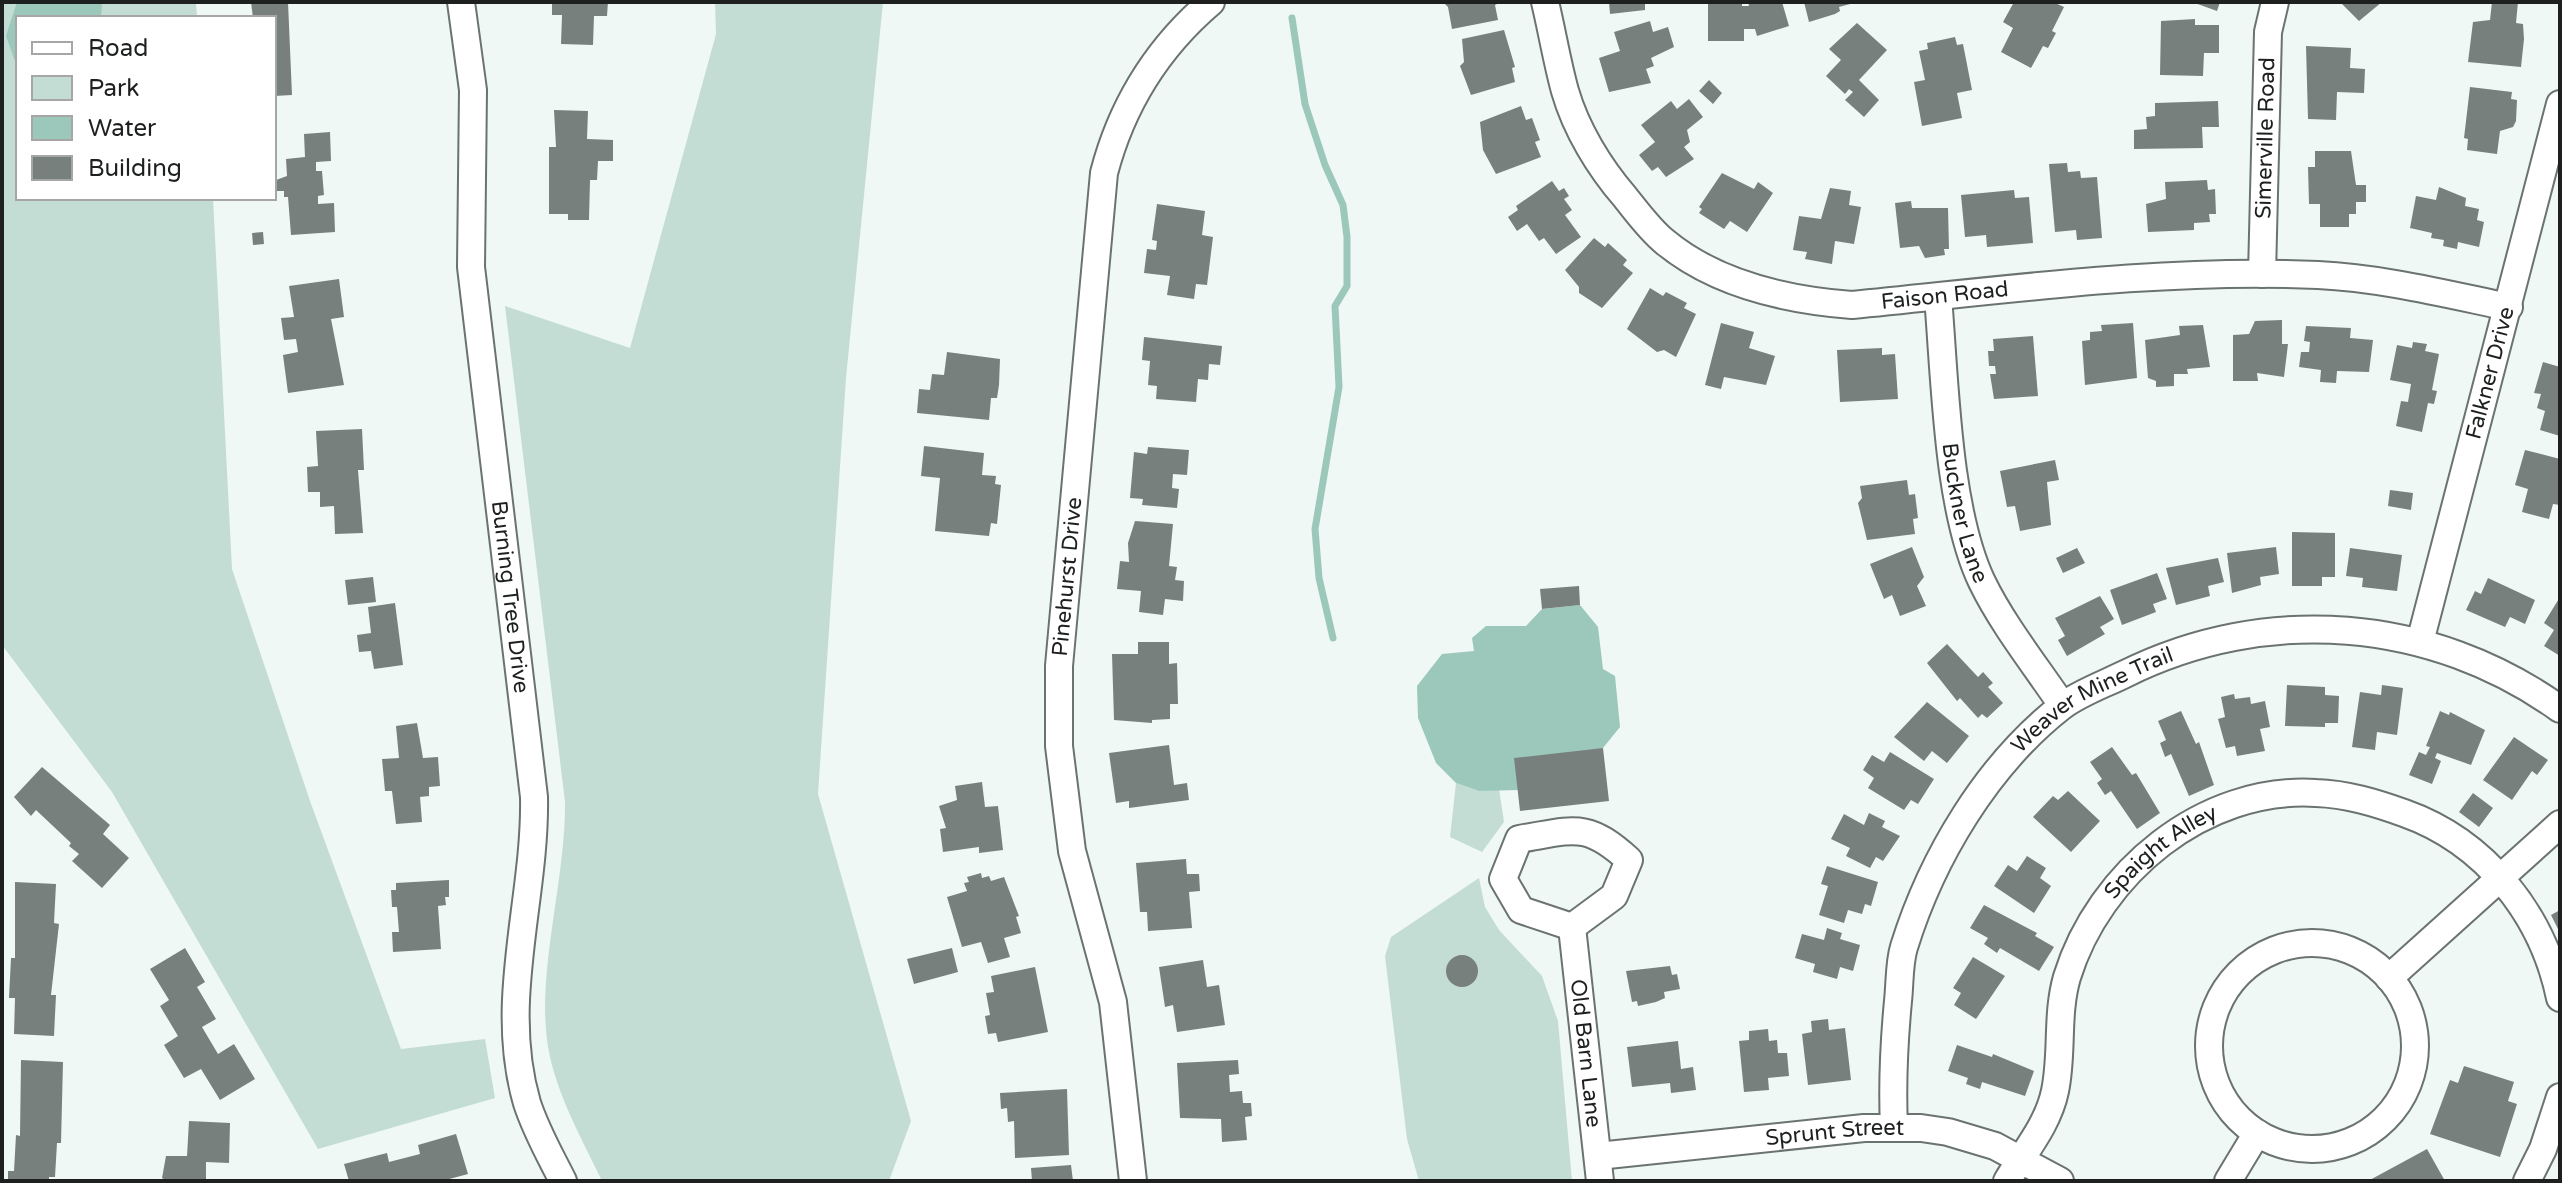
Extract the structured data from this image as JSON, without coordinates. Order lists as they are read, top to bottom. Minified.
{"streets":{"street":["Simerville Road","Faison Road","Falkner Drive","Buckner Lane","Pinehurst Drive","Burning Tree Drive","Weaver Mine Trail","Spaight Alley","Old Barn Lane","Sprunt Street"]},"crossings":[["Simerville Road","Faison Road"],["Faison Road","Falkner Drive"],["Faison Road","Buckner Lane"],["Falkner Drive","Weaver Mine Trail"],["Buckner Lane","Weaver Mine Trail"],["Weaver Mine Trail","Sprunt Street"],["Spaight Alley","Sprunt Street"],["Old Barn Lane","Sprunt Street"]],"legend":["Road","Park","Water","Building"]}
